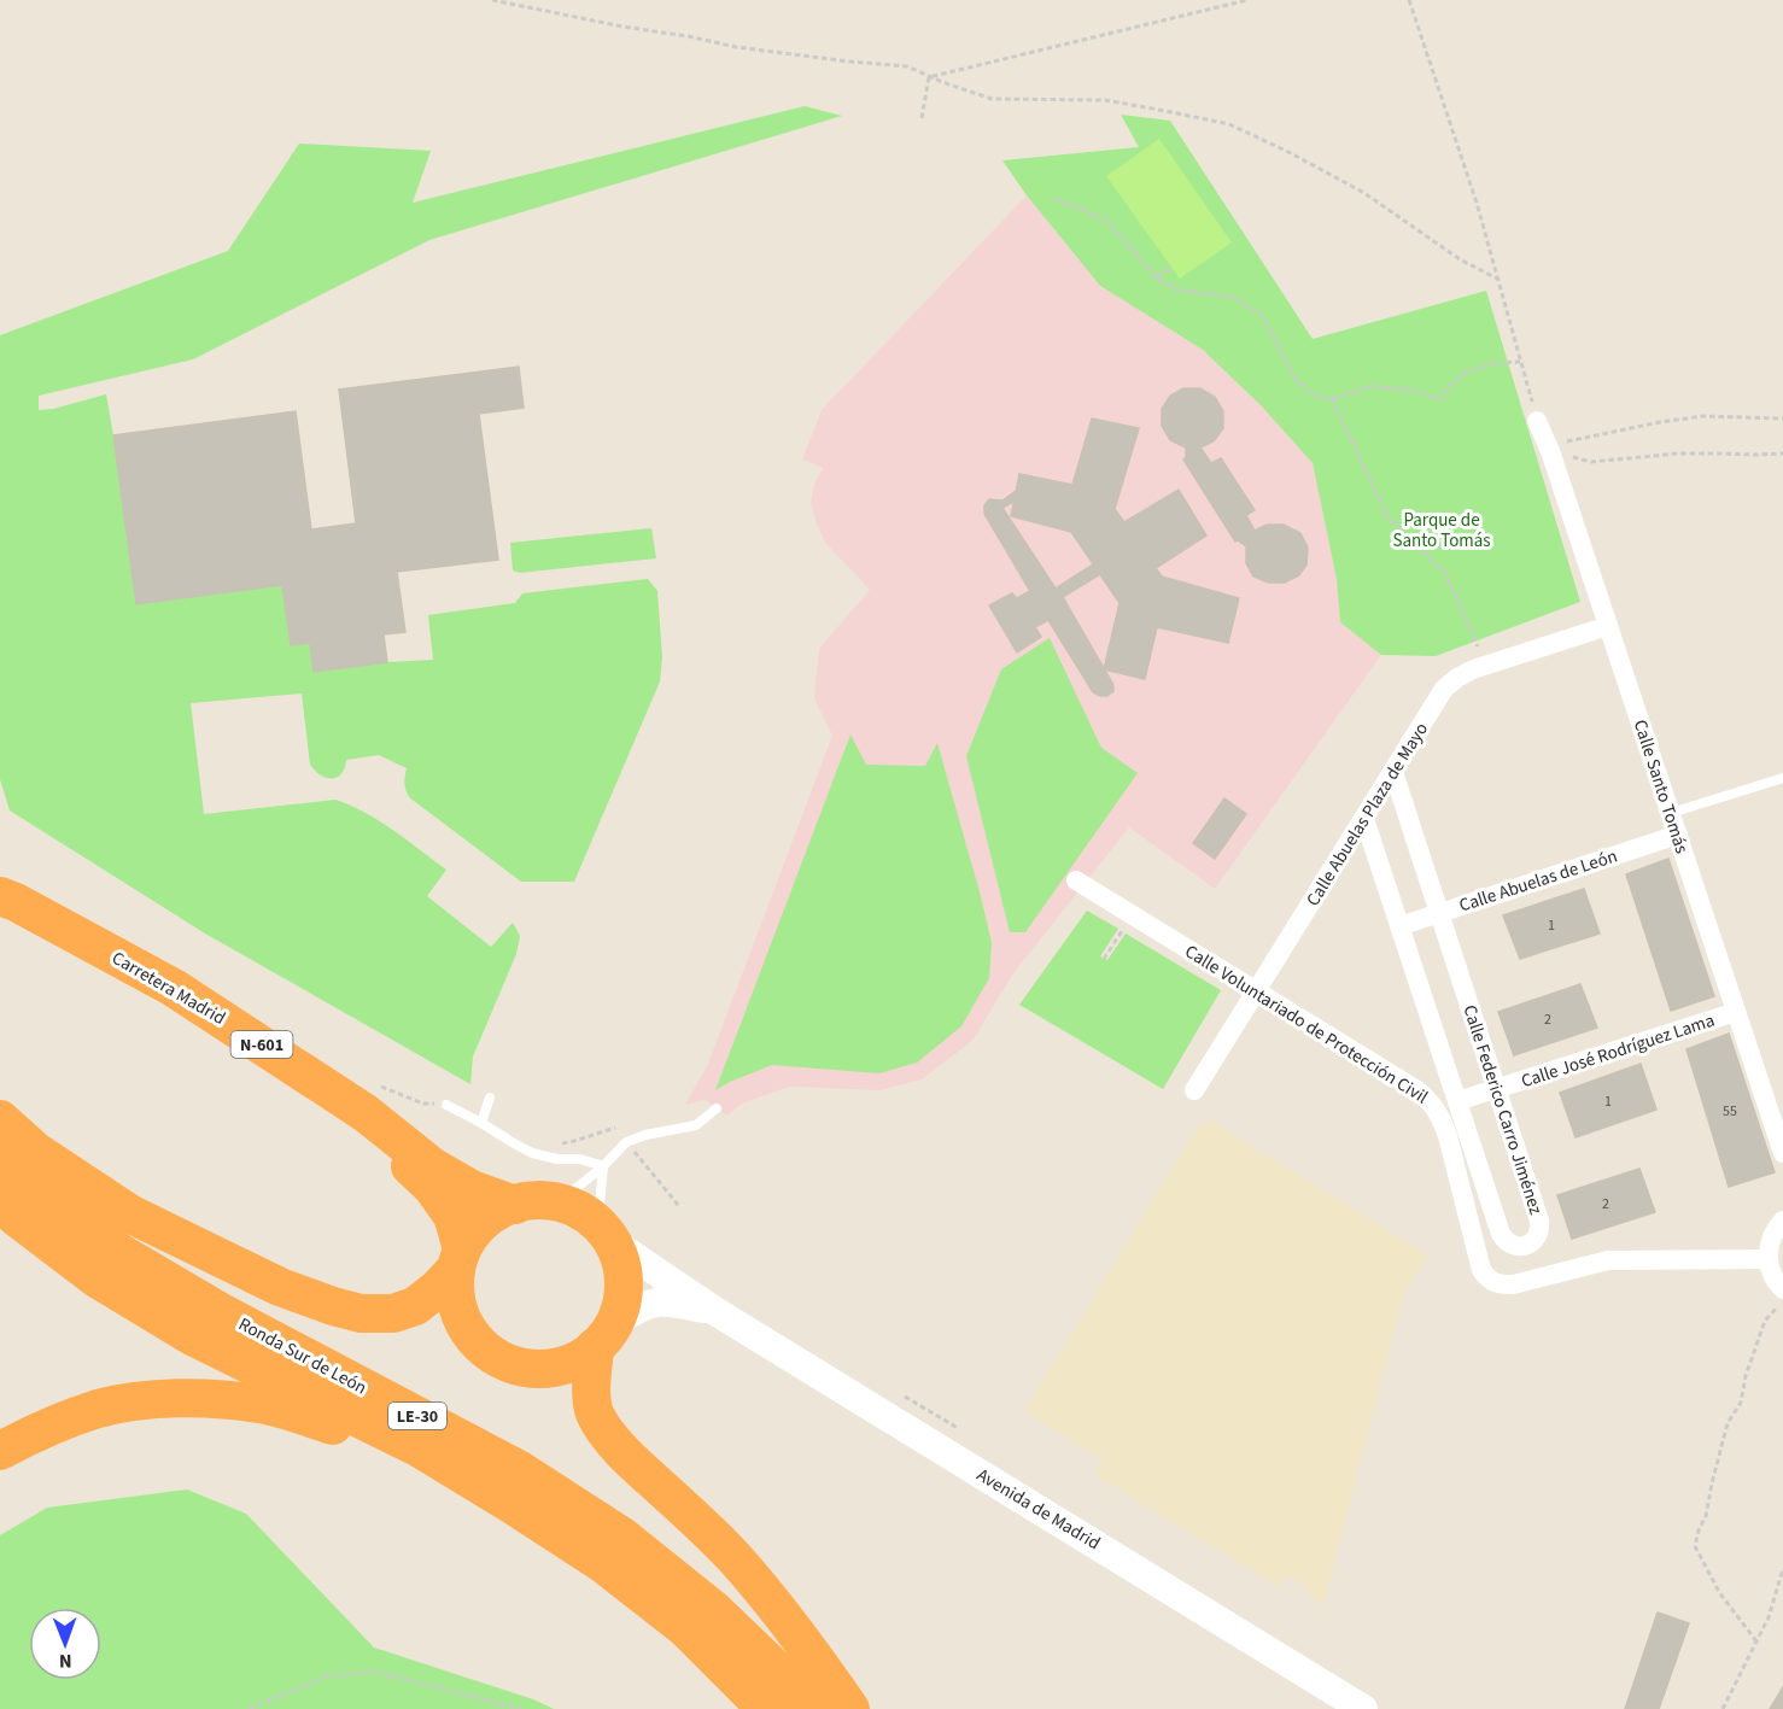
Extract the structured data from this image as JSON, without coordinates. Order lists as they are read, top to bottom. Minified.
{"streets":{"highway":["Carretera Madrid","N-601","Ronda Sur de León","LE-30"],"main road":["Avenida de Madrid"],"street":["Calle Santo Tomás","Calle Abuelas Plaza de Mayo","Calle Abuelas de León","Calle Voluntariado de Protección Civil","Calle José Rodríguez Lama","Calle Federico Carro Jiménez"]},"crossings":[["Calle Santo Tomás","Calle Abuelas Plaza de Mayo"],["Calle Santo Tomás","Calle Abuelas de León"],["Calle Santo Tomás","Calle José Rodríguez Lama"],["Calle Abuelas Plaza de Mayo","Calle Voluntariado de Protección Civil"],["Calle Abuelas Plaza de Mayo","Calle Federico Carro Jiménez"],["Calle Abuelas de León","Calle Federico Carro Jiménez"],["Carretera Madrid","N-601"],["Carretera Madrid","Avenida de Madrid"],["N-601","Avenida de Madrid"],["Calle José Rodríguez Lama","Calle Federico Carro Jiménez"]],"parks":["Parque de Santo Tomás"],"house_numbers":["1","2","1","55","2"],"north":"bottom"}
